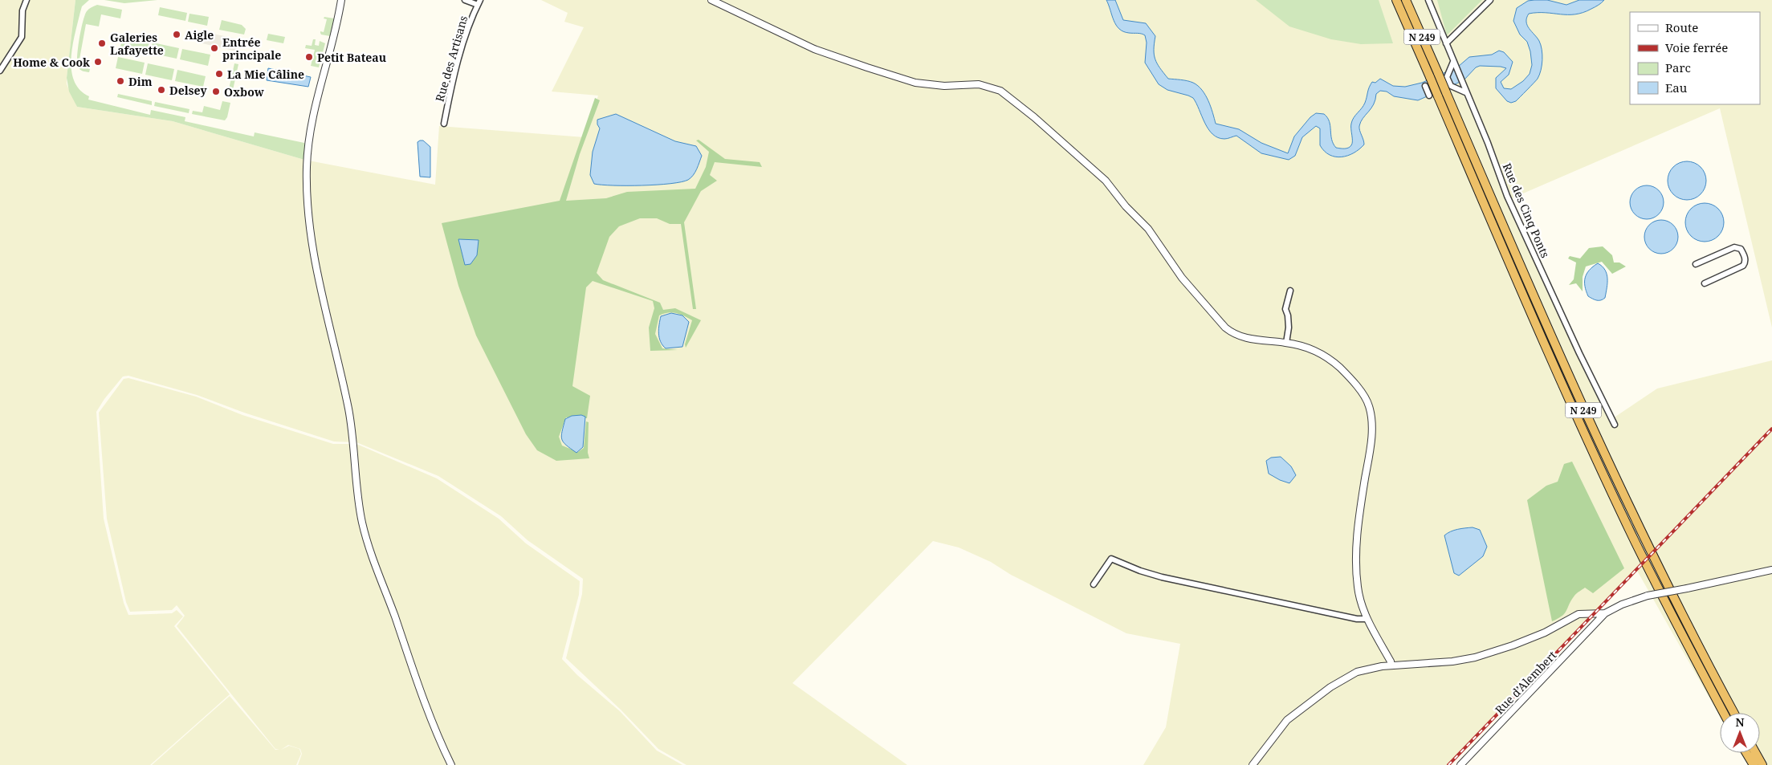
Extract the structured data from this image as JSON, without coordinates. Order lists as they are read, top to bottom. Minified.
{"streets":{"highway":["N 249"],"street":["Rue des Artisans","Rue des Cinq Ponts","Rue d’Alembert"]},"places":["Aigle","Galeries Lafayette","Entrée principale","Petit Bateau","Home & Cook","La Mie Câline","Dim","Delsey","Oxbow"],"legend":["Route","Voie ferrée","Parc","Eau"],"north":"top"}
